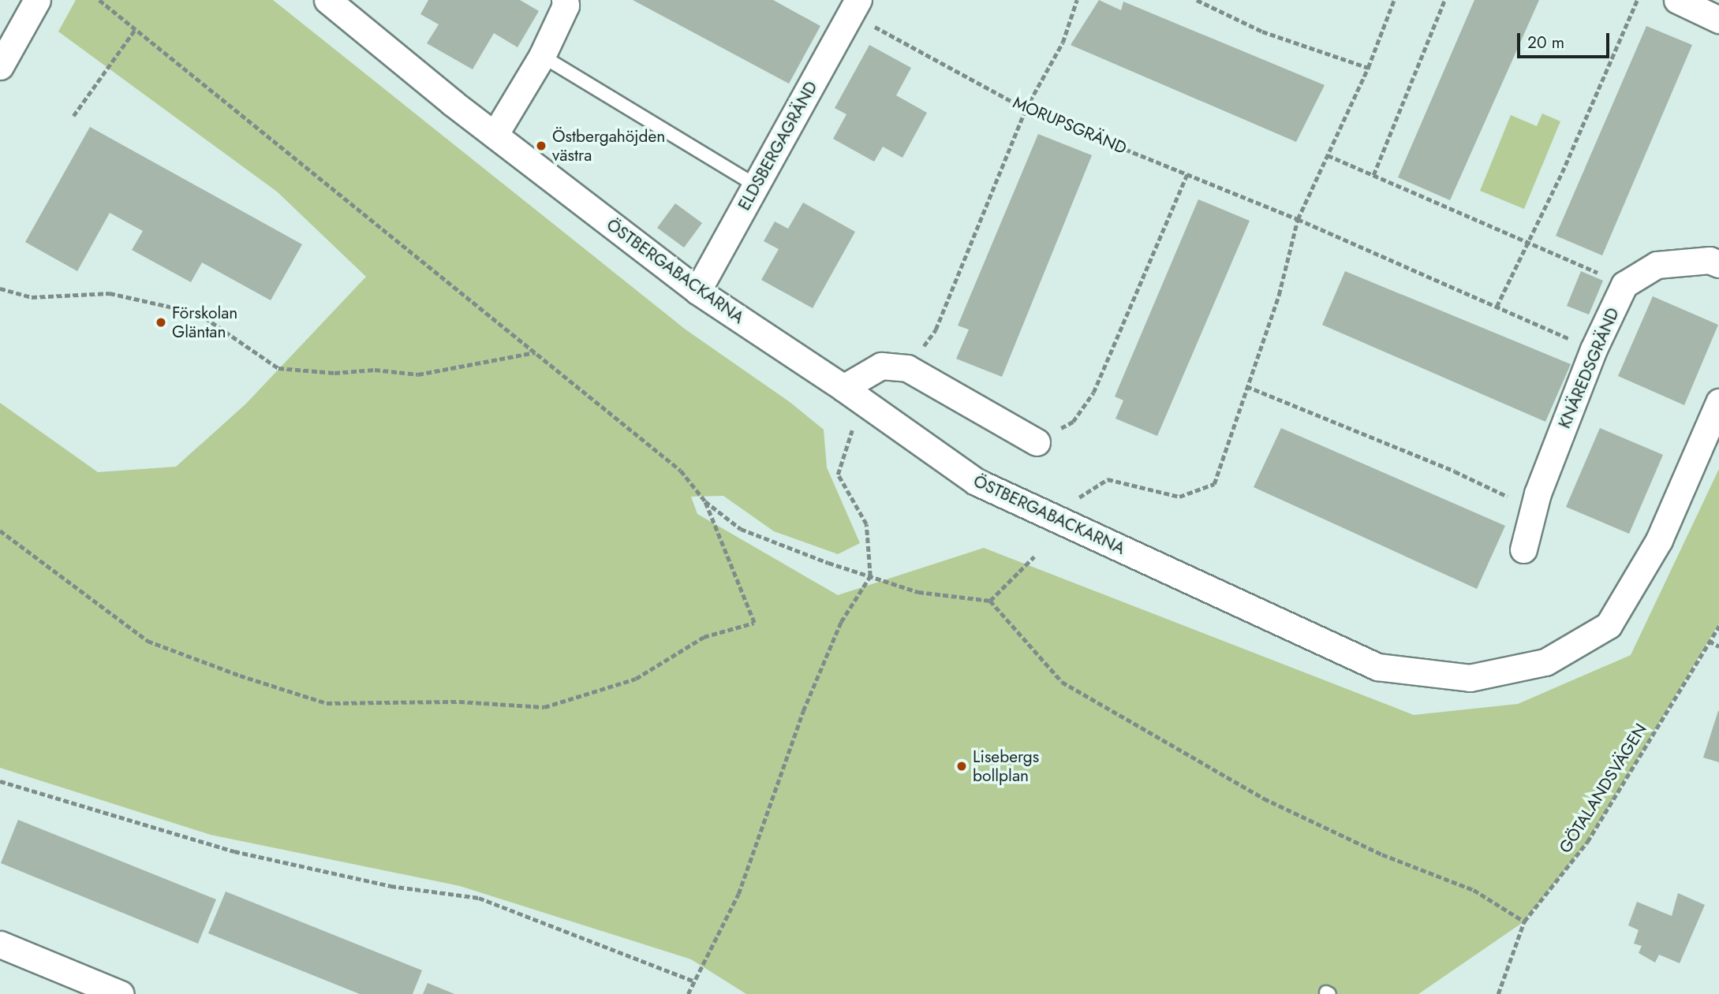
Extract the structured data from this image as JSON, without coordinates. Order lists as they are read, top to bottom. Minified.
{"streets":{"street":["ELDSBERGAGRÄND","ÖSTBERGABACKARNA","KNÄREDSGRÄND"],"path":["MORUPSGRÄND","GÖTALANDSVÄGEN"]},"crossings":[["MORUPSGRÄND","ELDSBERGAGRÄND"],["MORUPSGRÄND","KNÄREDSGRÄND"],["ELDSBERGAGRÄND","ÖSTBERGABACKARNA"]],"places":["Östbergahöjden västra","Förskolan Gläntan","Lisebergs bollplan"],"scale_bar":"20 m"}
